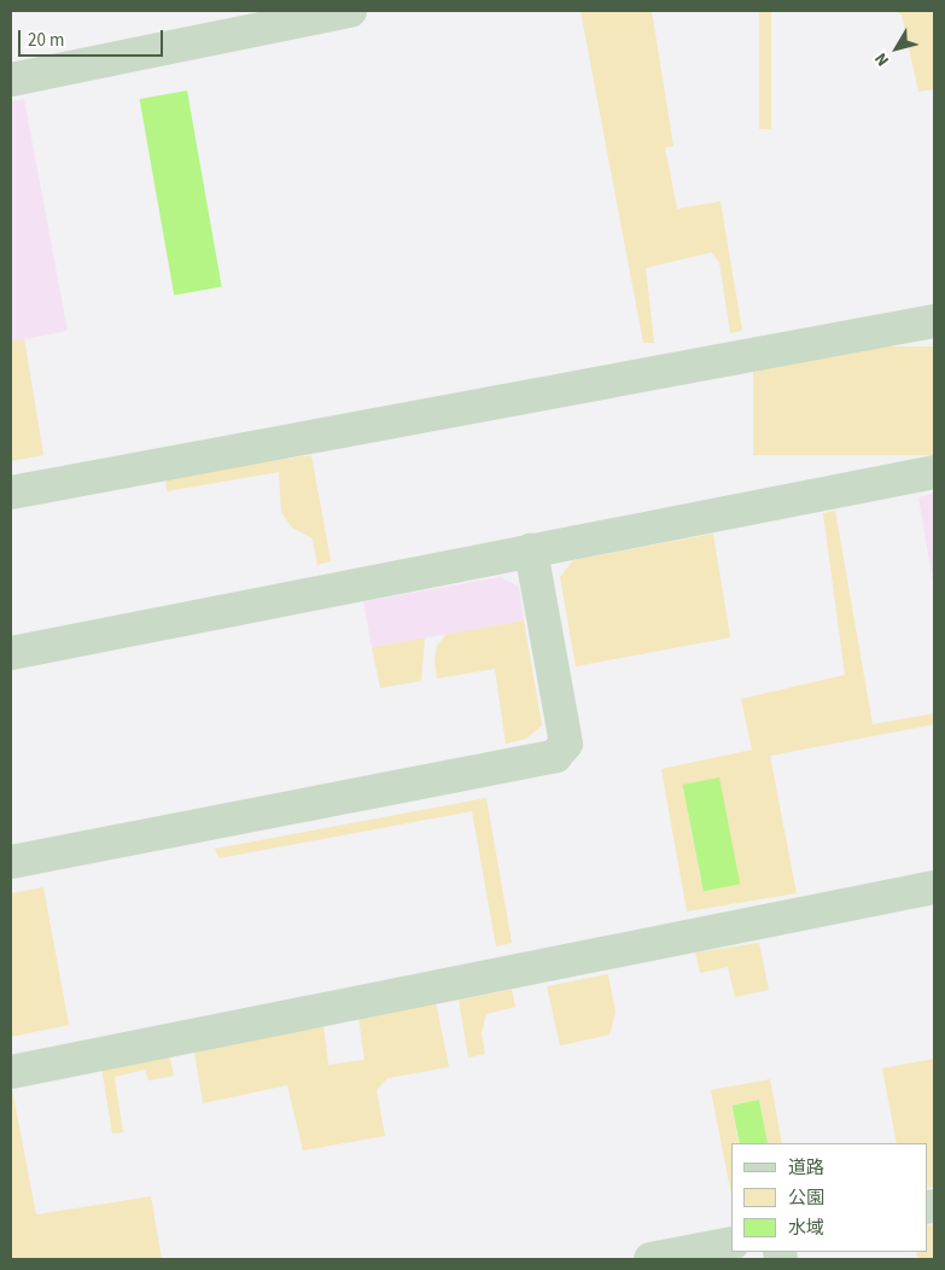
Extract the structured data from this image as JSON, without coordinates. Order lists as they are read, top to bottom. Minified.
{"legend":["道路","公園","水域"],"scale_bar":"20 m","north":"bottom left"}
